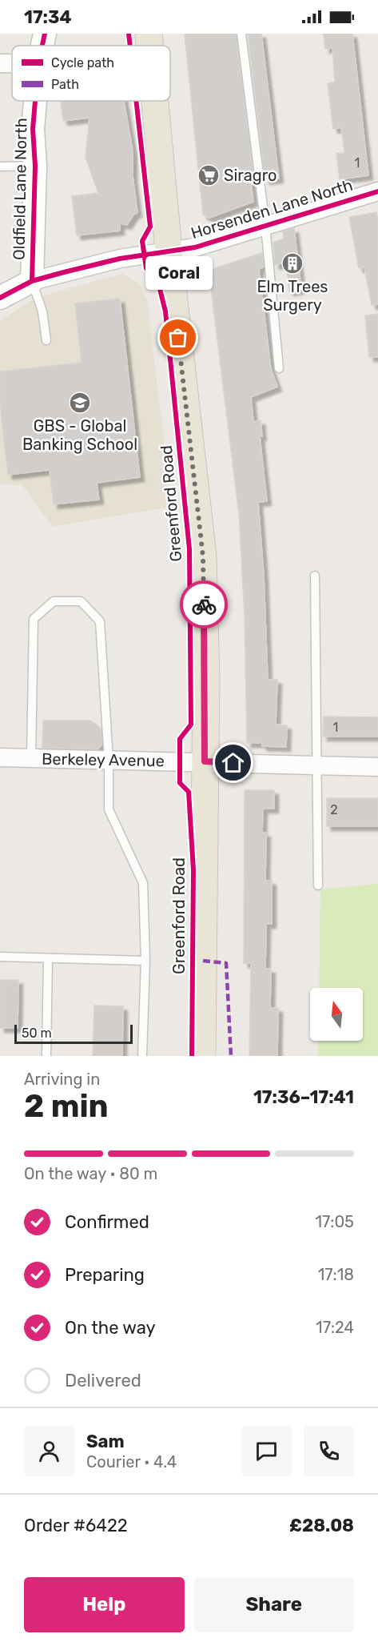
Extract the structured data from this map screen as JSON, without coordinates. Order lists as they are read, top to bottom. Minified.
{"streets":{"main road":["Greenford Road"],"street":["Oldfield Lane North","Horsenden Lane North","Berkeley Avenue"]},"crossings":[["Oldfield Lane North","Horsenden Lane North"],["Horsenden Lane North","Greenford Road"],["Greenford Road","Berkeley Avenue"]],"places":{"supermarket":["Siragro"],"building":["Elm Trees Surgery"],"other":["Coral"],"school or university":["GBS - Global Banking School"]},"house_numbers":["1","1","2"],"legend":["Cycle path","Path"],"scale_bar":"50 m","north":"top","page":{"status":"17:34","bubble":"Coral","scale":"50 m","heading":["2 min","Arriving in","17:36–17:41"],"panel":["Sam","Courier · 4.4","Order #6422","£28.08"],"bar":"On the way · 80 m","list":[["Confirmed","17:05"],["Preparing","17:18"],["On the way","17:24"],"Delivered"],"buttons":["Help","Share"]}}
